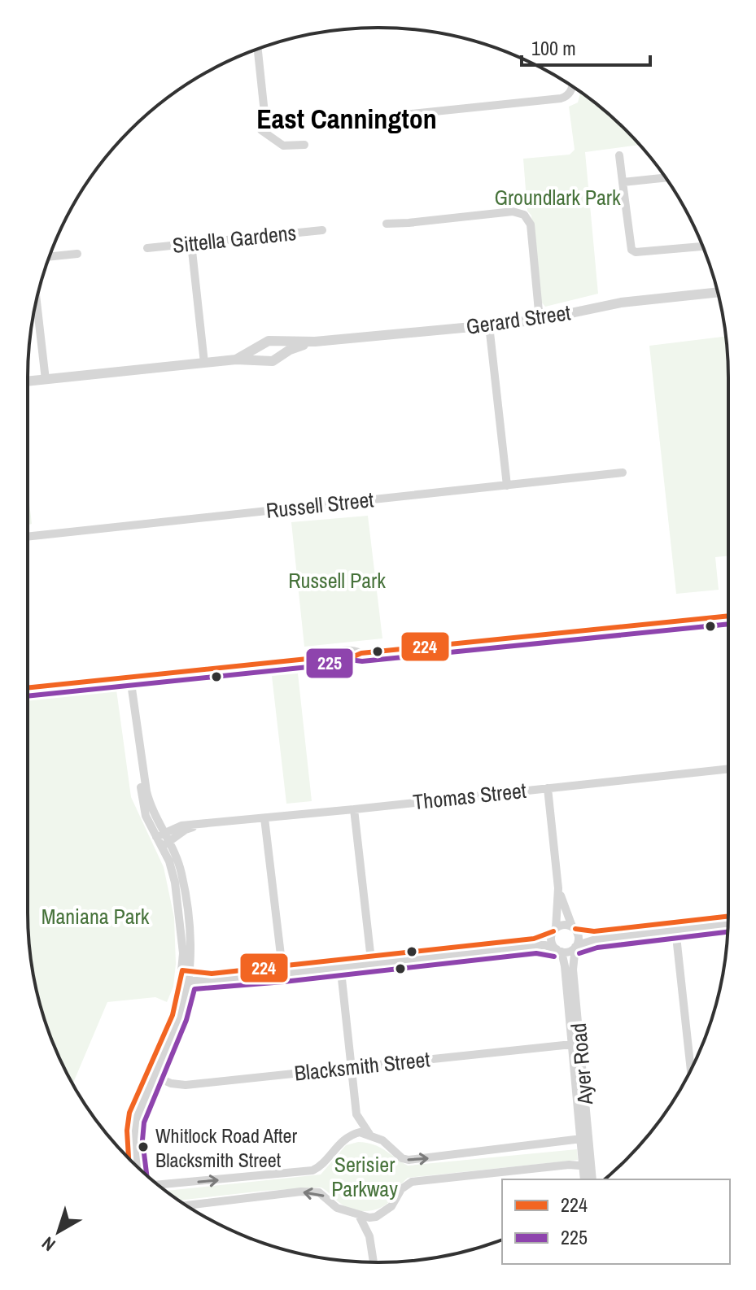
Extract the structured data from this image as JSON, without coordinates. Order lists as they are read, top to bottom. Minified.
{"streets":{"street":["Sittella Gardens","Gerard Street","Russell Street","Thomas Street","Ayer Road","Blacksmith Street"]},"crossings":[["Ayer Road","Blacksmith Street"]],"districts":["East Cannington"],"parks":["Groundlark Park","Russell Park","Maniana Park","Serisier Parkway"],"places":["Whitlock Road After Blacksmith Street"],"lines":["transit line 224","transit line 225"],"legend":["224","225"],"scale_bar":"100 m","north":"bottom left"}
